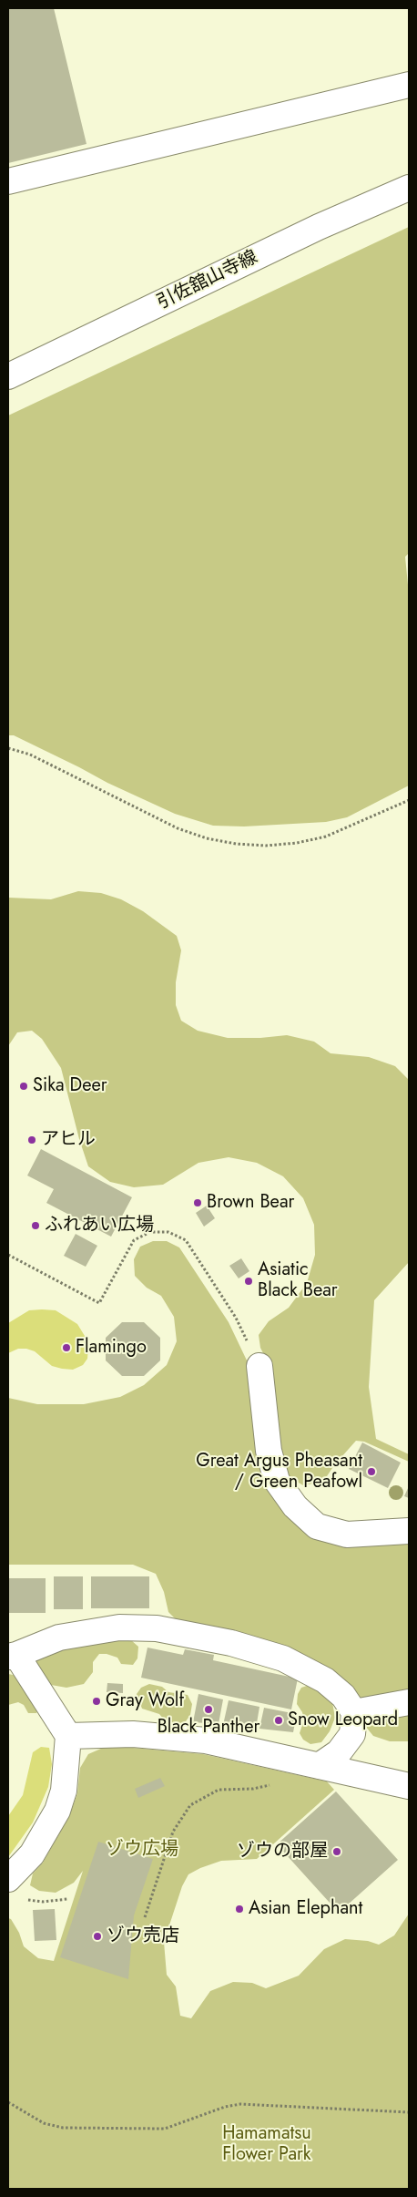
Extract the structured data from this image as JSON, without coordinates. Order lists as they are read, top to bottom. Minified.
{"streets":{"main road":["引佐舘山寺線"]},"parks":["ゾウ広場","Hamamatsu Flower Park"],"places":["Sika Deer","アヒル","Brown Bear","ふれあい広場","Asiatic Black Bear","Flamingo","Great Argus Pheasant / Green Peafowl","Gray Wolf","Black Panther","Snow Leopard","ゾウの部屋","Asian Elephant","ゾウ売店"]}
